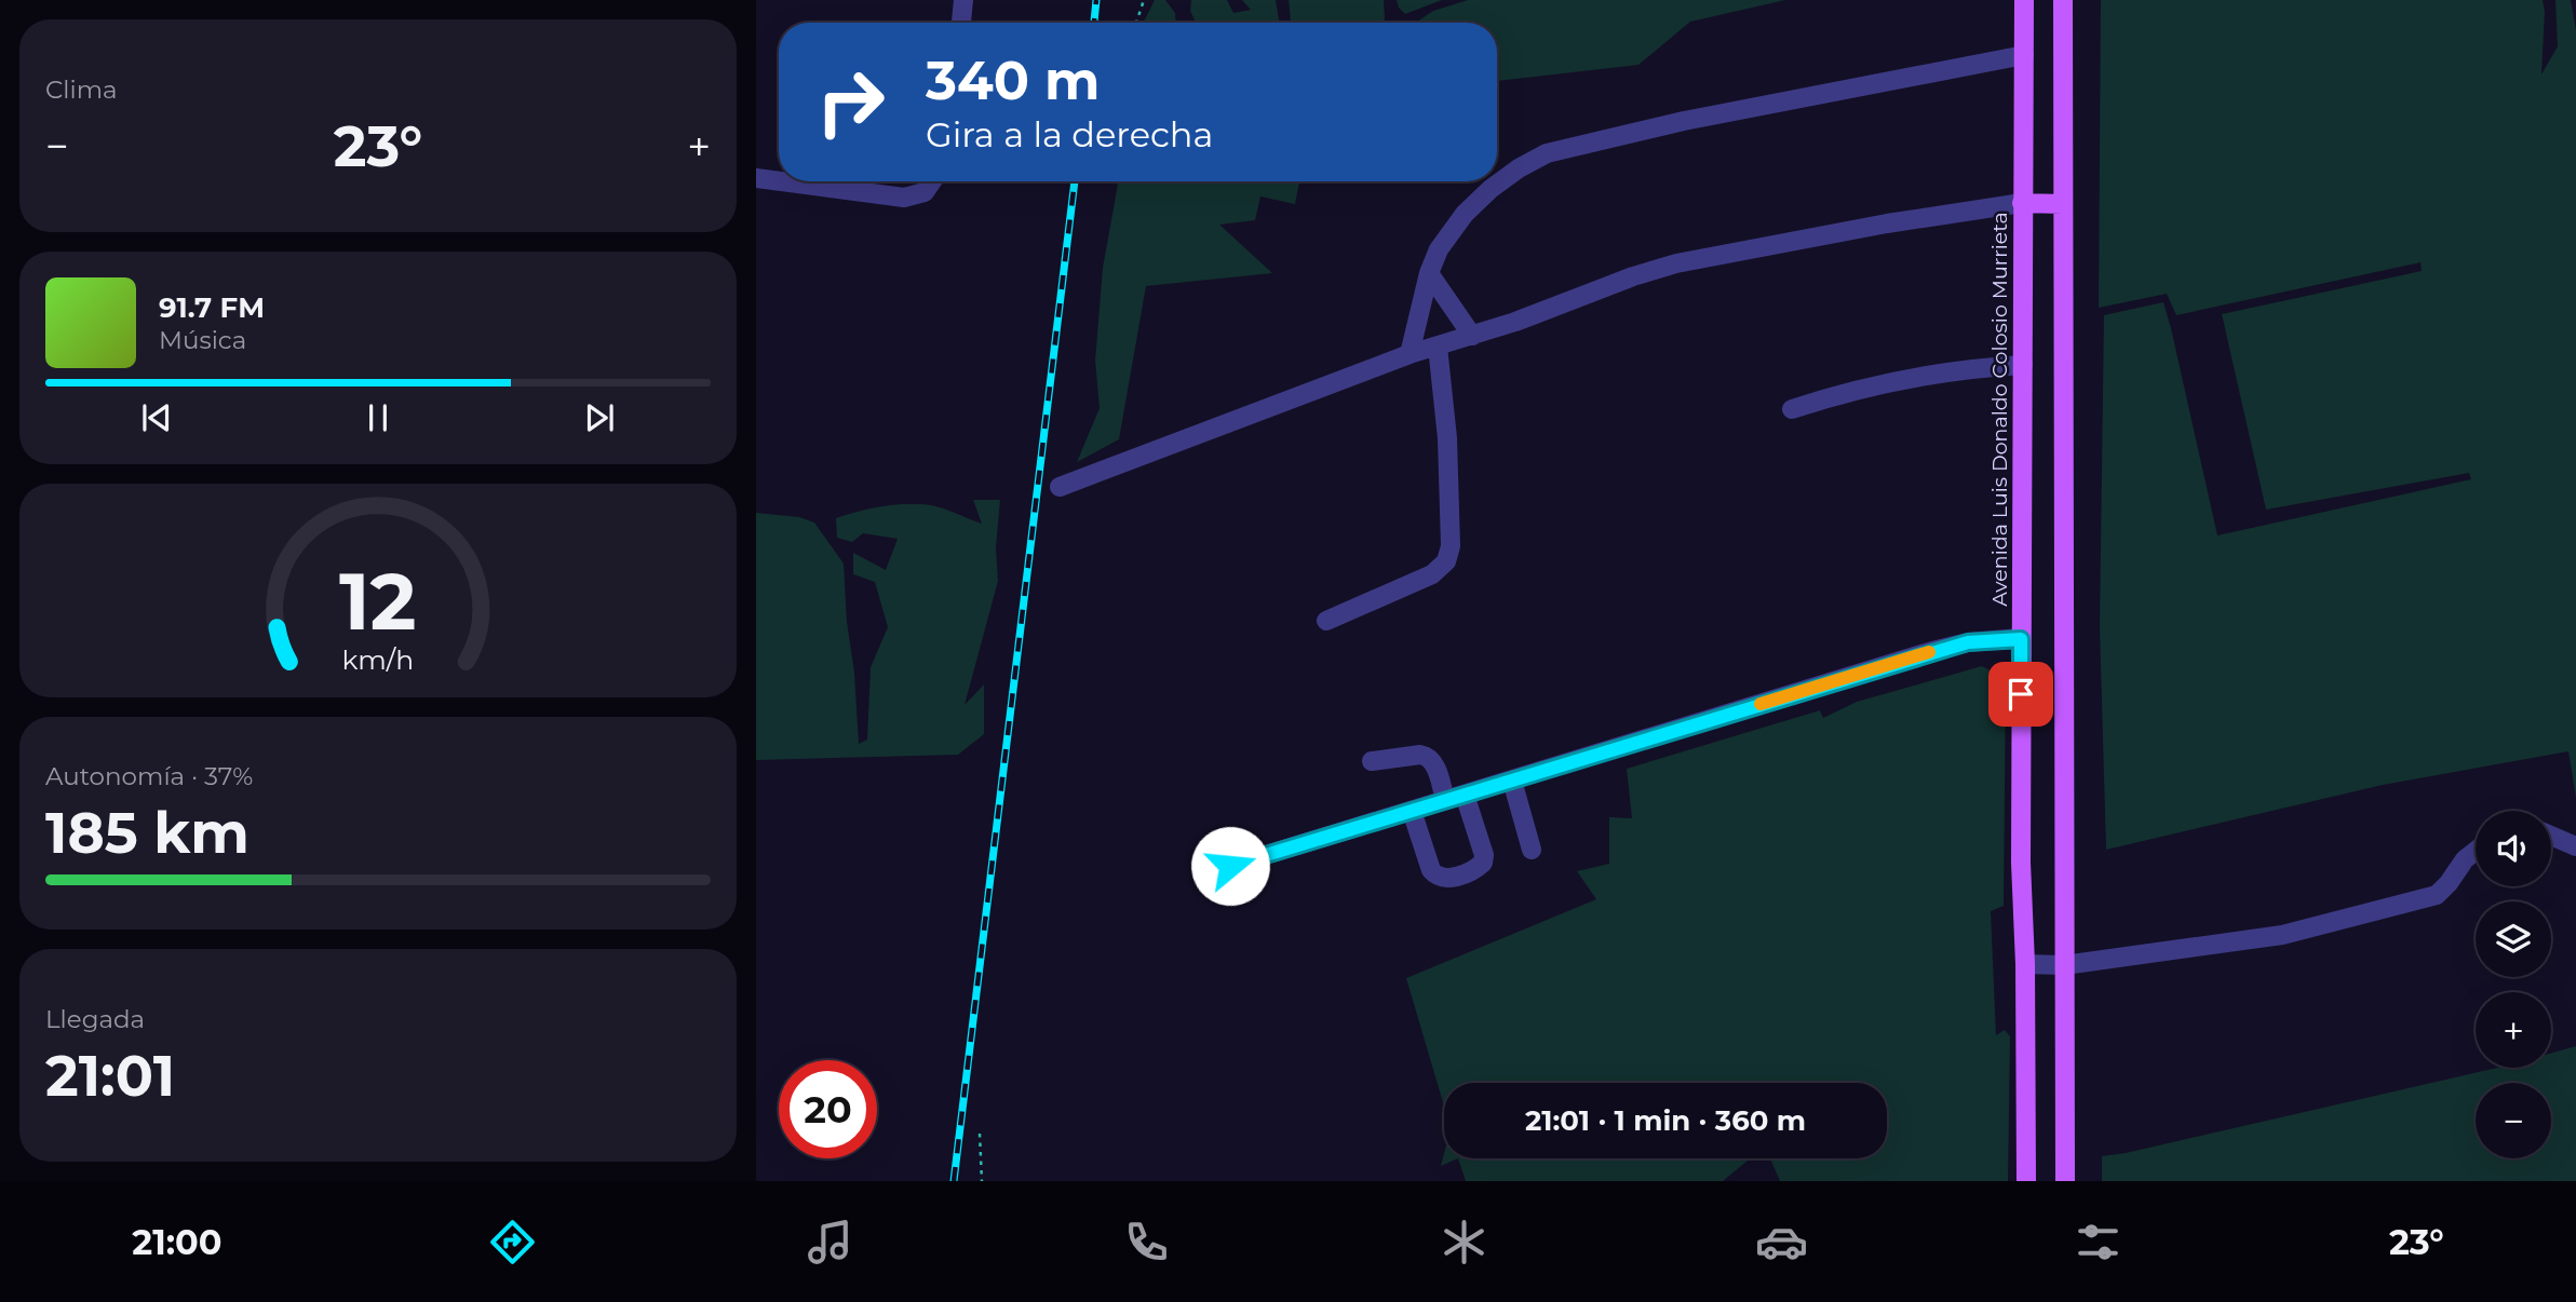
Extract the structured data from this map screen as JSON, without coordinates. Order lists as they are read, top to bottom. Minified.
{"streets":{"main road":["Avenida Luis Donaldo Colosio Murrieta"]},"page":{"tile":["Clima",["Autonomía · 37%","185 km"],["Llegada","21:01"]],"turn":["340 m","Gira a la derecha"],"heat":["−","23°","+"],"song":["91.7 FM","Música"],"map_buttons":["+","−"],"limit":"20","trip":"21:01 · 1 min · 360 m","tabs":["21:00","23°"],"gauge":["12","km/h"]}}
